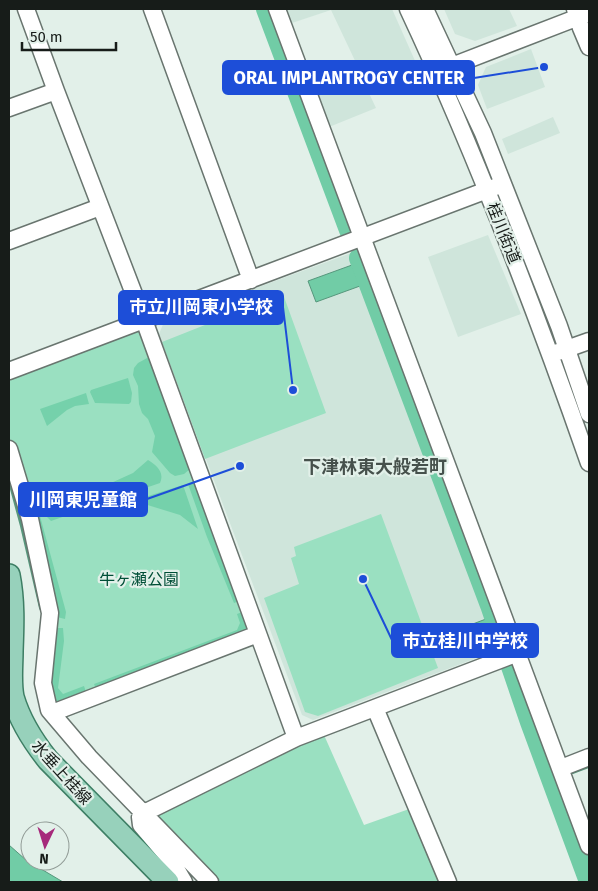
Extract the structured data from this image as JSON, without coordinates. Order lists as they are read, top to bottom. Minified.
{"streets":{"main road":["水垂上桂線"],"street":["桂川街道"]},"districts":["下津林東大般若町"],"parks":["牛ヶ瀬公園"],"places":["ORAL IMPLANTROGY CENTER","市立川岡東小学校","川岡東児童館","市立桂川中学校"],"scale_bar":"50 m","north":"bottom"}
